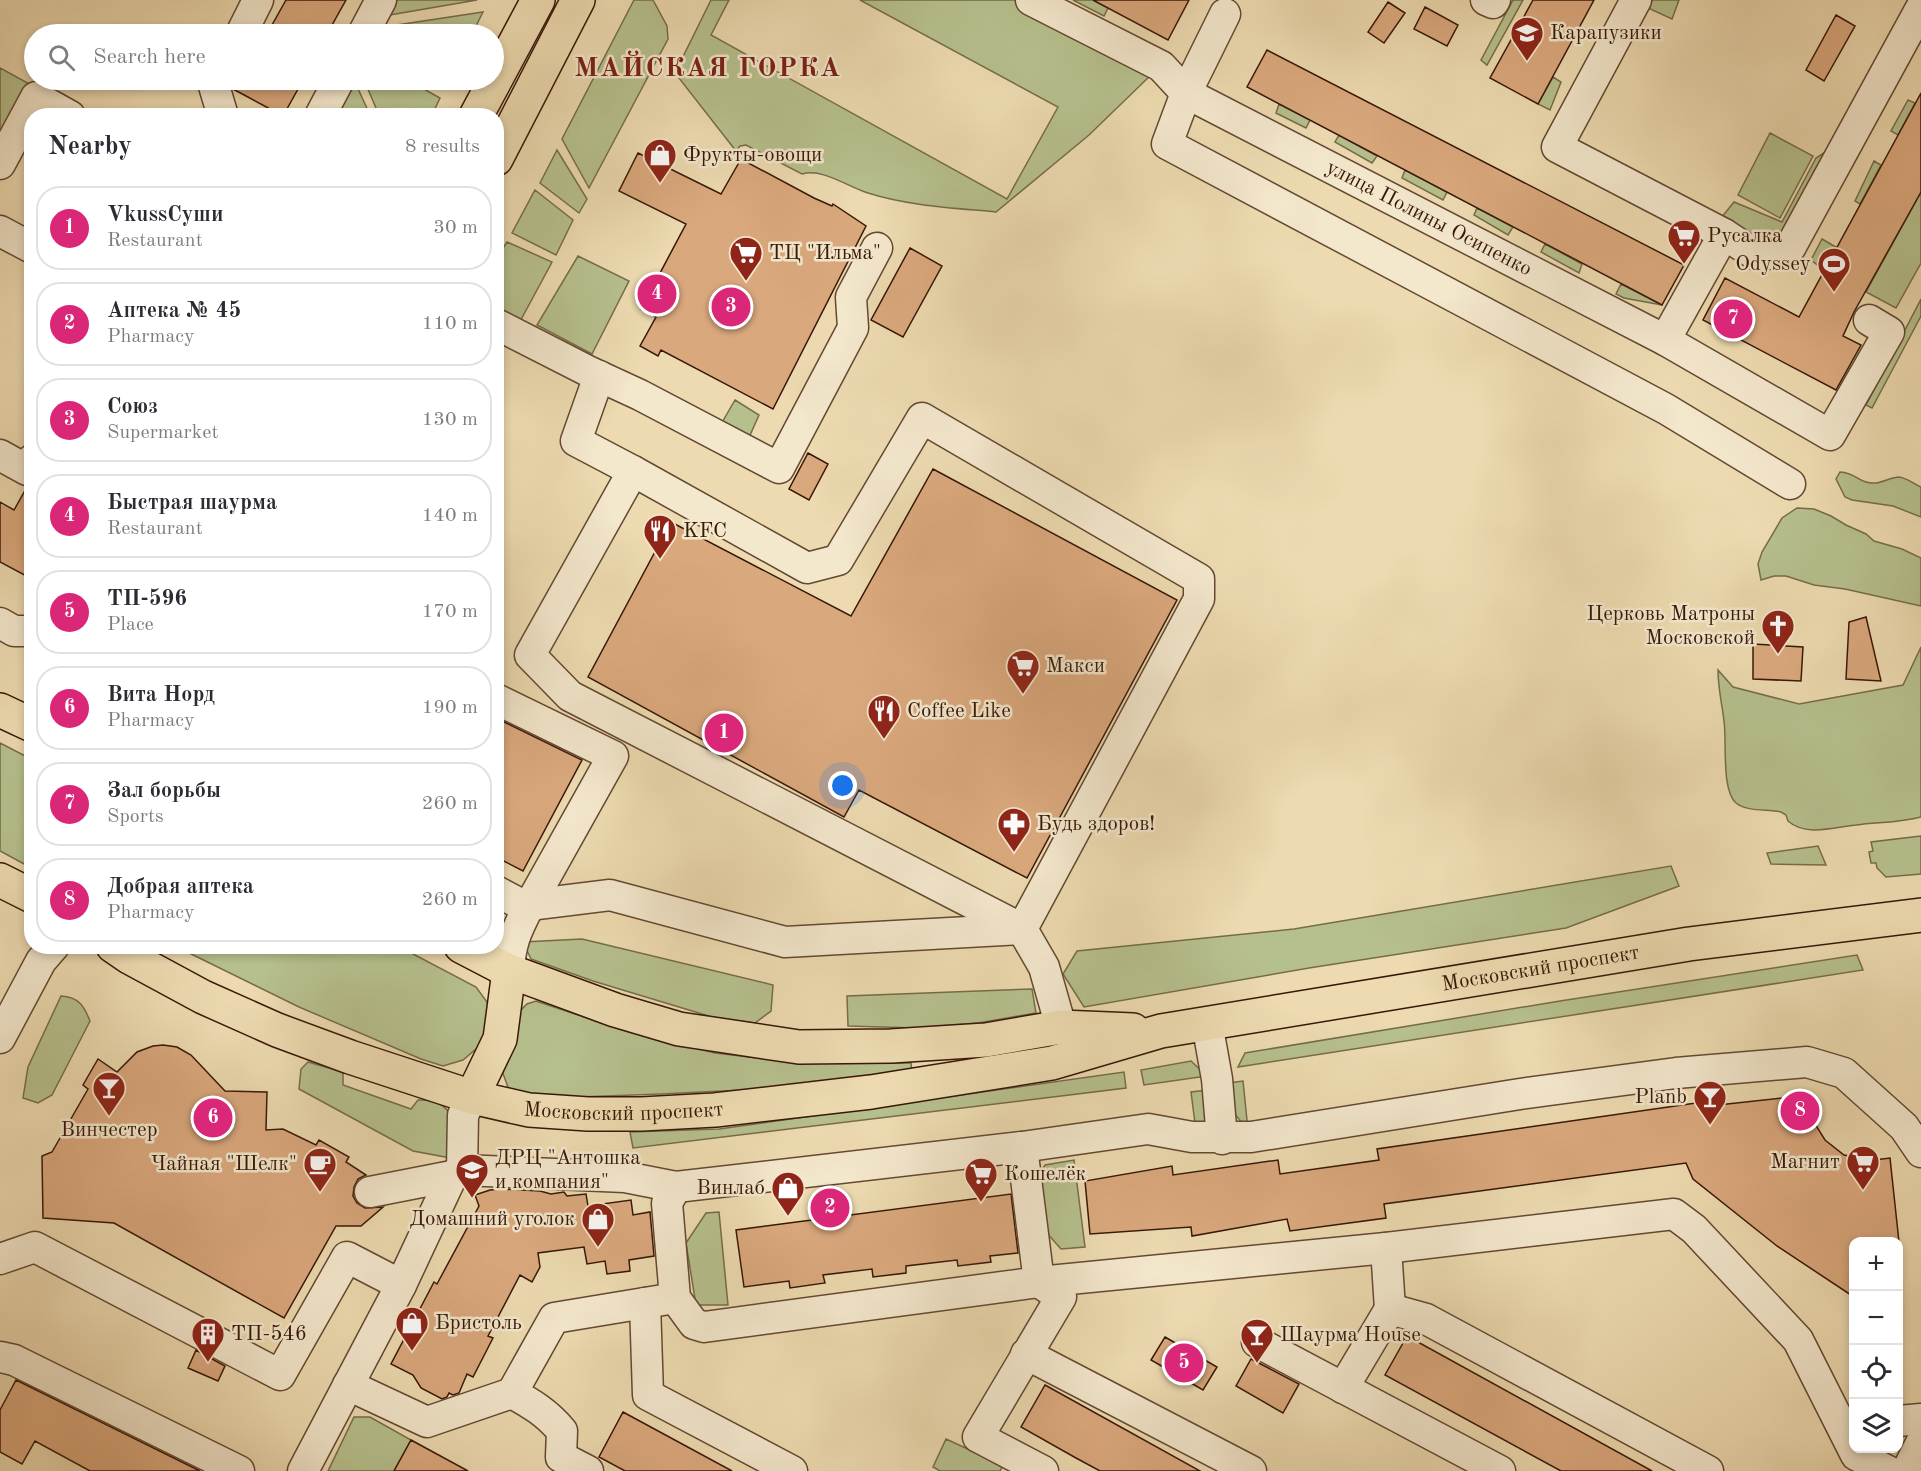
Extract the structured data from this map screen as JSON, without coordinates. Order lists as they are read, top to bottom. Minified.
{"streets":{"main road":["Московский проспект"],"street":["улица Полины Осипенко"]},"districts":["МАЙСКАЯ ГОРКА"],"places":{"school or university":["Карапузики","ДРЦ \"Антошка и компания\""],"shop":["Фрукты-овощи","Винлаб","Домашний уголок","Бристоль"],"supermarket":["Русалка","ТЦ \"Ильма\"","Макси","Магнит","Кошелёк"],"sports":["Odyssey"],"restaurant":["KFC","Coffee Like"],"church":["Церковь Матроны Московской"],"pharmacy":["Будь здоров!"],"bar":["Винчестер","Planb","Шаурма House"],"cafe":["Чайная \"Шелк\""],"building":["ТП-546"]},"page":{"search":"Search here","heading":["Nearby","8 results"],"list":[{"mark":"1","name":"VkussСуши","note":"Restaurant","value":"30 m"},{"mark":"2","name":"Аптека № 45","note":"Pharmacy","value":"110 m"},{"mark":"3","name":"Союз","note":"Supermarket","value":"130 m"},{"mark":"4","name":"Быстрая шаурма","note":"Restaurant","value":"140 m"},{"mark":"5","name":"ТП-596","note":"Place","value":"170 m"},{"mark":"6","name":"Вита Норд","note":"Pharmacy","value":"190 m"},{"mark":"7","name":"Зал борьбы","note":"Sports","value":"260 m"},{"mark":"8","name":"Добрая аптека","note":"Pharmacy","value":"260 m"}],"pins":["4","3","7","1","8","6","2","5"],"map_buttons":["+","−"]}}
